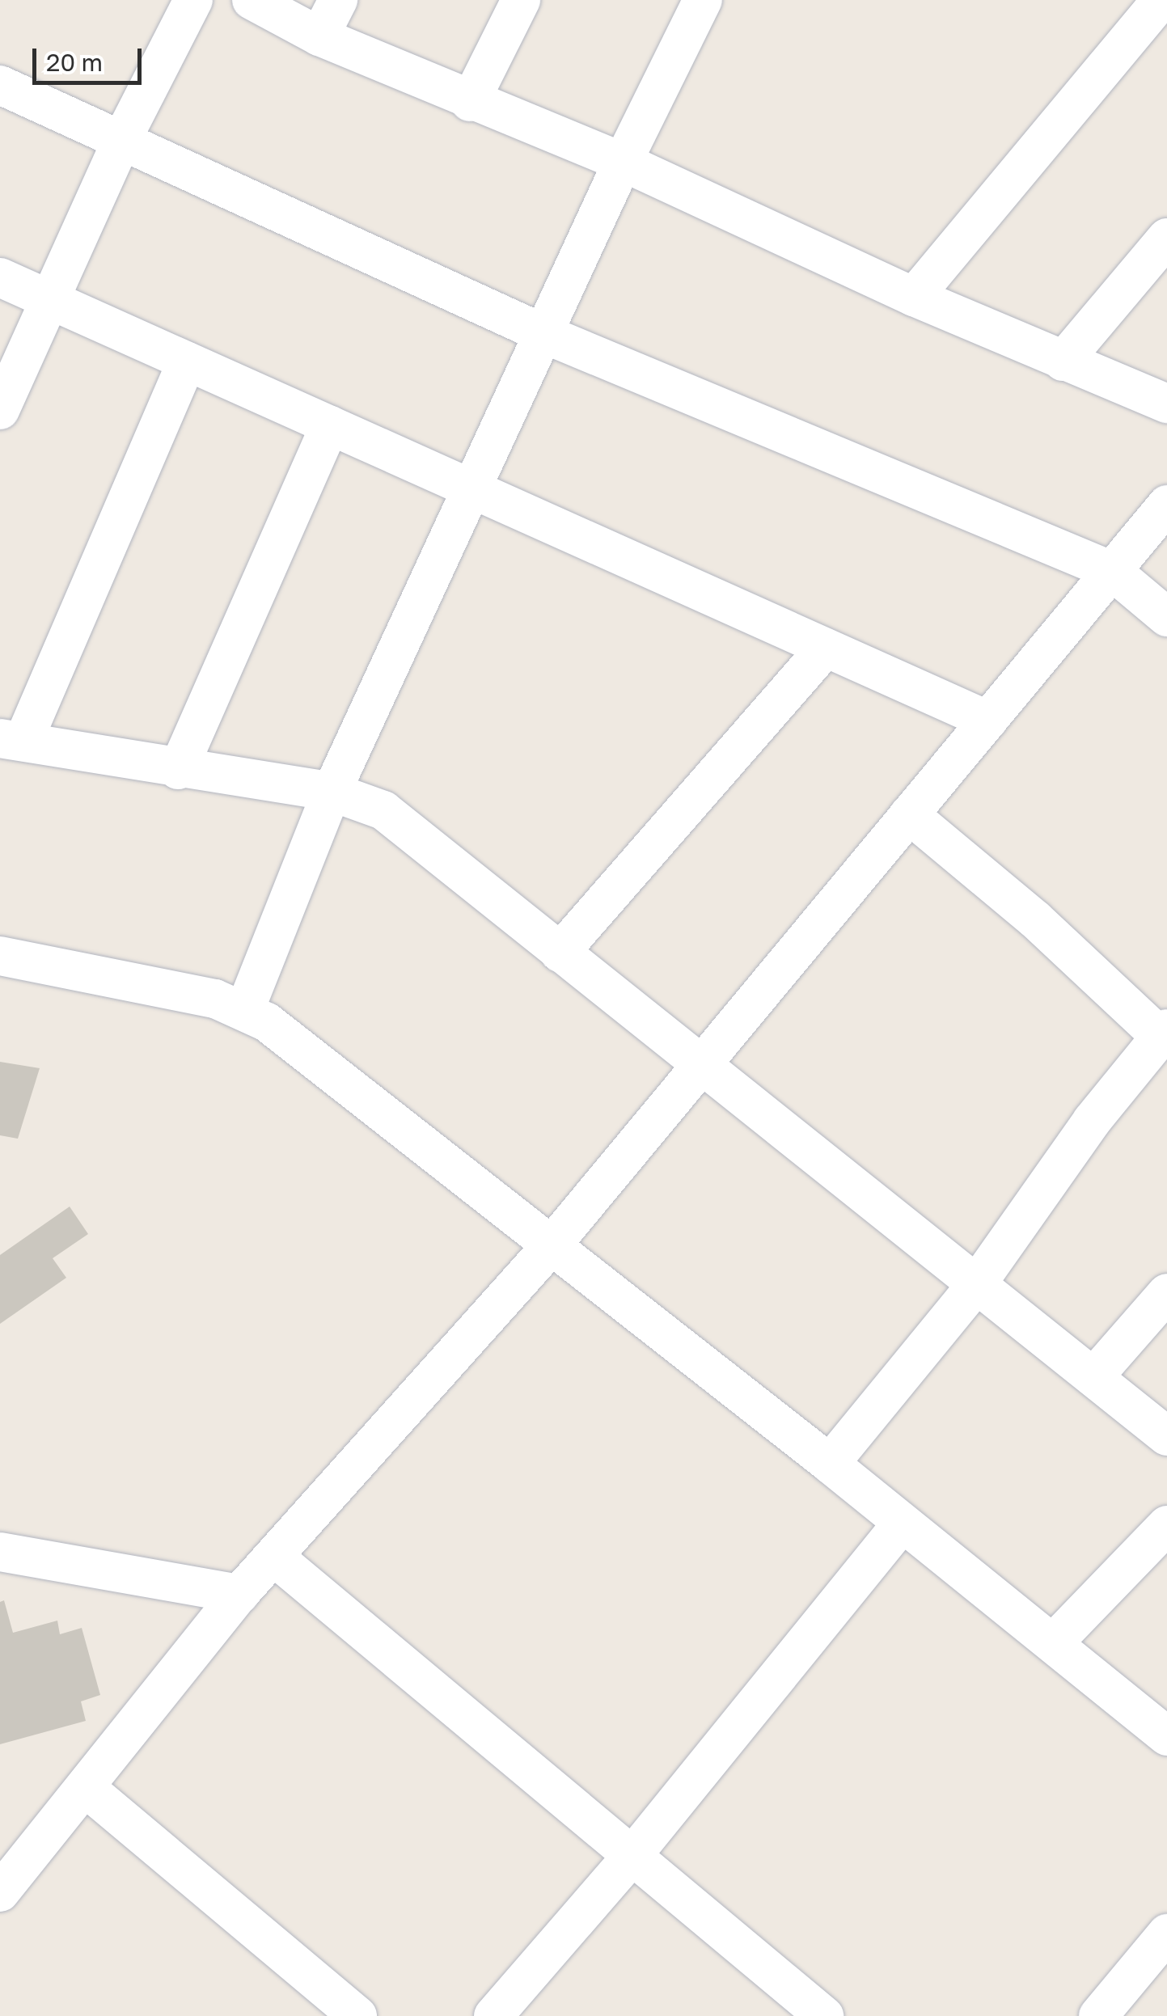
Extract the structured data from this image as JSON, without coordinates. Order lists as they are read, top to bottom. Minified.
{"scale_bar":"20 m"}
